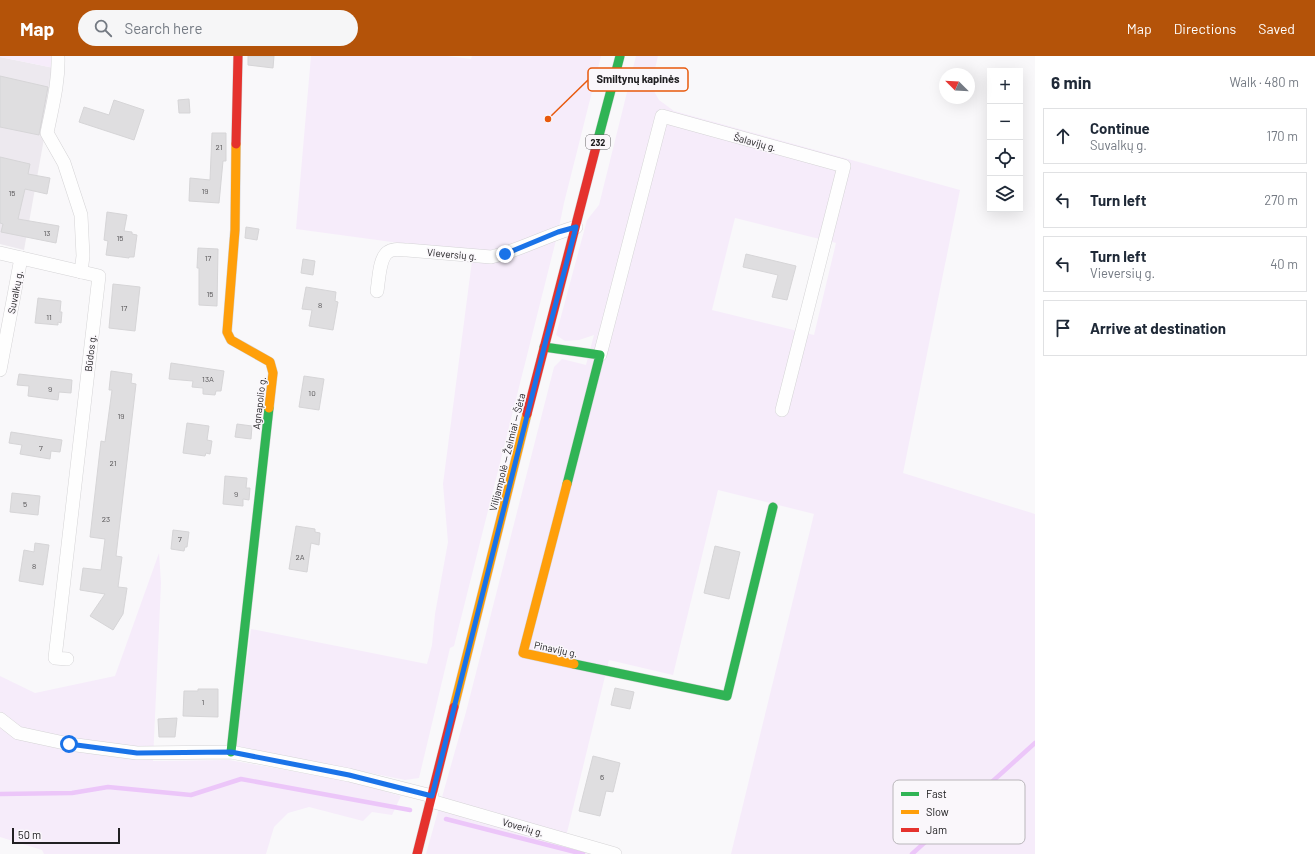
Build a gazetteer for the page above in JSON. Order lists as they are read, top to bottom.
{
  "streets": {
    "street": [
      "232",
      "Šalavijų g.",
      "Vieversių g.",
      "Suvalkų g.",
      "Būdos g.",
      "Agnapolio g.",
      "Vilijampolė — Žeimiai — Šėta",
      "Pinavijų g.",
      "Voverių g."
    ]
  },
  "crossings": [
    ["Šalavijų g.", "Pinavijų g."],
    ["Vieversių g.", "Vilijampolė — Žeimiai — Šėta"],
    ["Vilijampolė — Žeimiai — Šėta", "Voverių g."]
  ],
  "places": ["Smiltynų kapinės"],
  "house_numbers": [
    "21",
    "19",
    "15",
    "13",
    "15",
    "17",
    "15",
    "8",
    "17",
    "11",
    "13A",
    "9",
    "10",
    "19",
    "7",
    "21",
    "9",
    "5",
    "23",
    "7",
    "2A",
    "8",
    "1",
    "6"
  ],
  "legend": ["Fast", "Slow", "Jam"],
  "scale_bar": "50 m",
  "north": "top left",
  "page": {
    "header": "Map",
    "search": "Search here",
    "nav": ["Map", "Directions", "Saved"],
    "heading": ["6 min", "Walk · 480 m"],
    "map_buttons": ["+", "−"],
    "list": [
      ["Continue", "Suvalkų g.", "170 m"],
      ["Turn left", "270 m"],
      ["Turn left", "Vieversių g.", "40 m"],
      "Arrive at destination"
    ],
    "scale": "50 m"
  }
}
